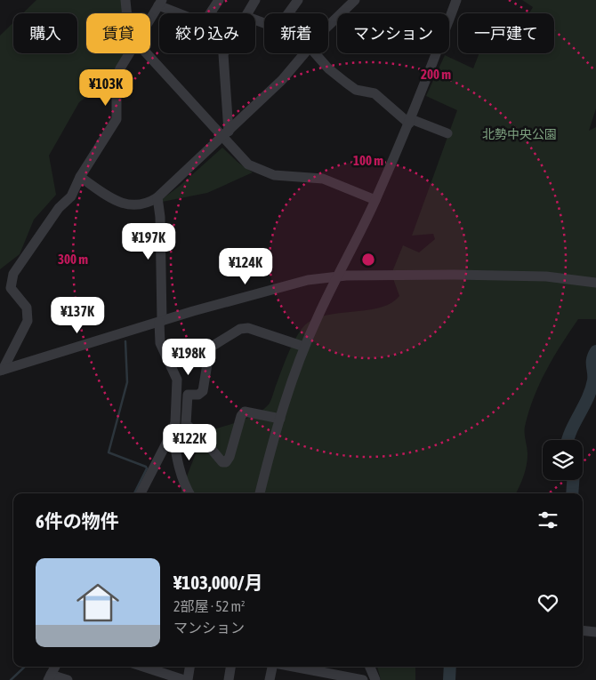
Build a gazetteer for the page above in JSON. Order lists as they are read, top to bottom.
{
  "parks": ["北勢中央公園"],
  "page": {
    "chip": [
      "購入",
      "賃貸",
      "絞り込み",
      "新着",
      "マンション",
      "一戸建て"
    ],
    "price": [
      "¥103K",
      "¥197K",
      "¥124K",
      "¥137K",
      "¥198K",
      "¥122K"
    ],
    "heading": "6件の物件",
    "list": [
      {
        "name": "¥103,000/月",
        "note": "2部屋 · 52 m² · マンション"
      }
    ]
  },
  "rings": ["200 m", "100 m", "300 m"]
}
